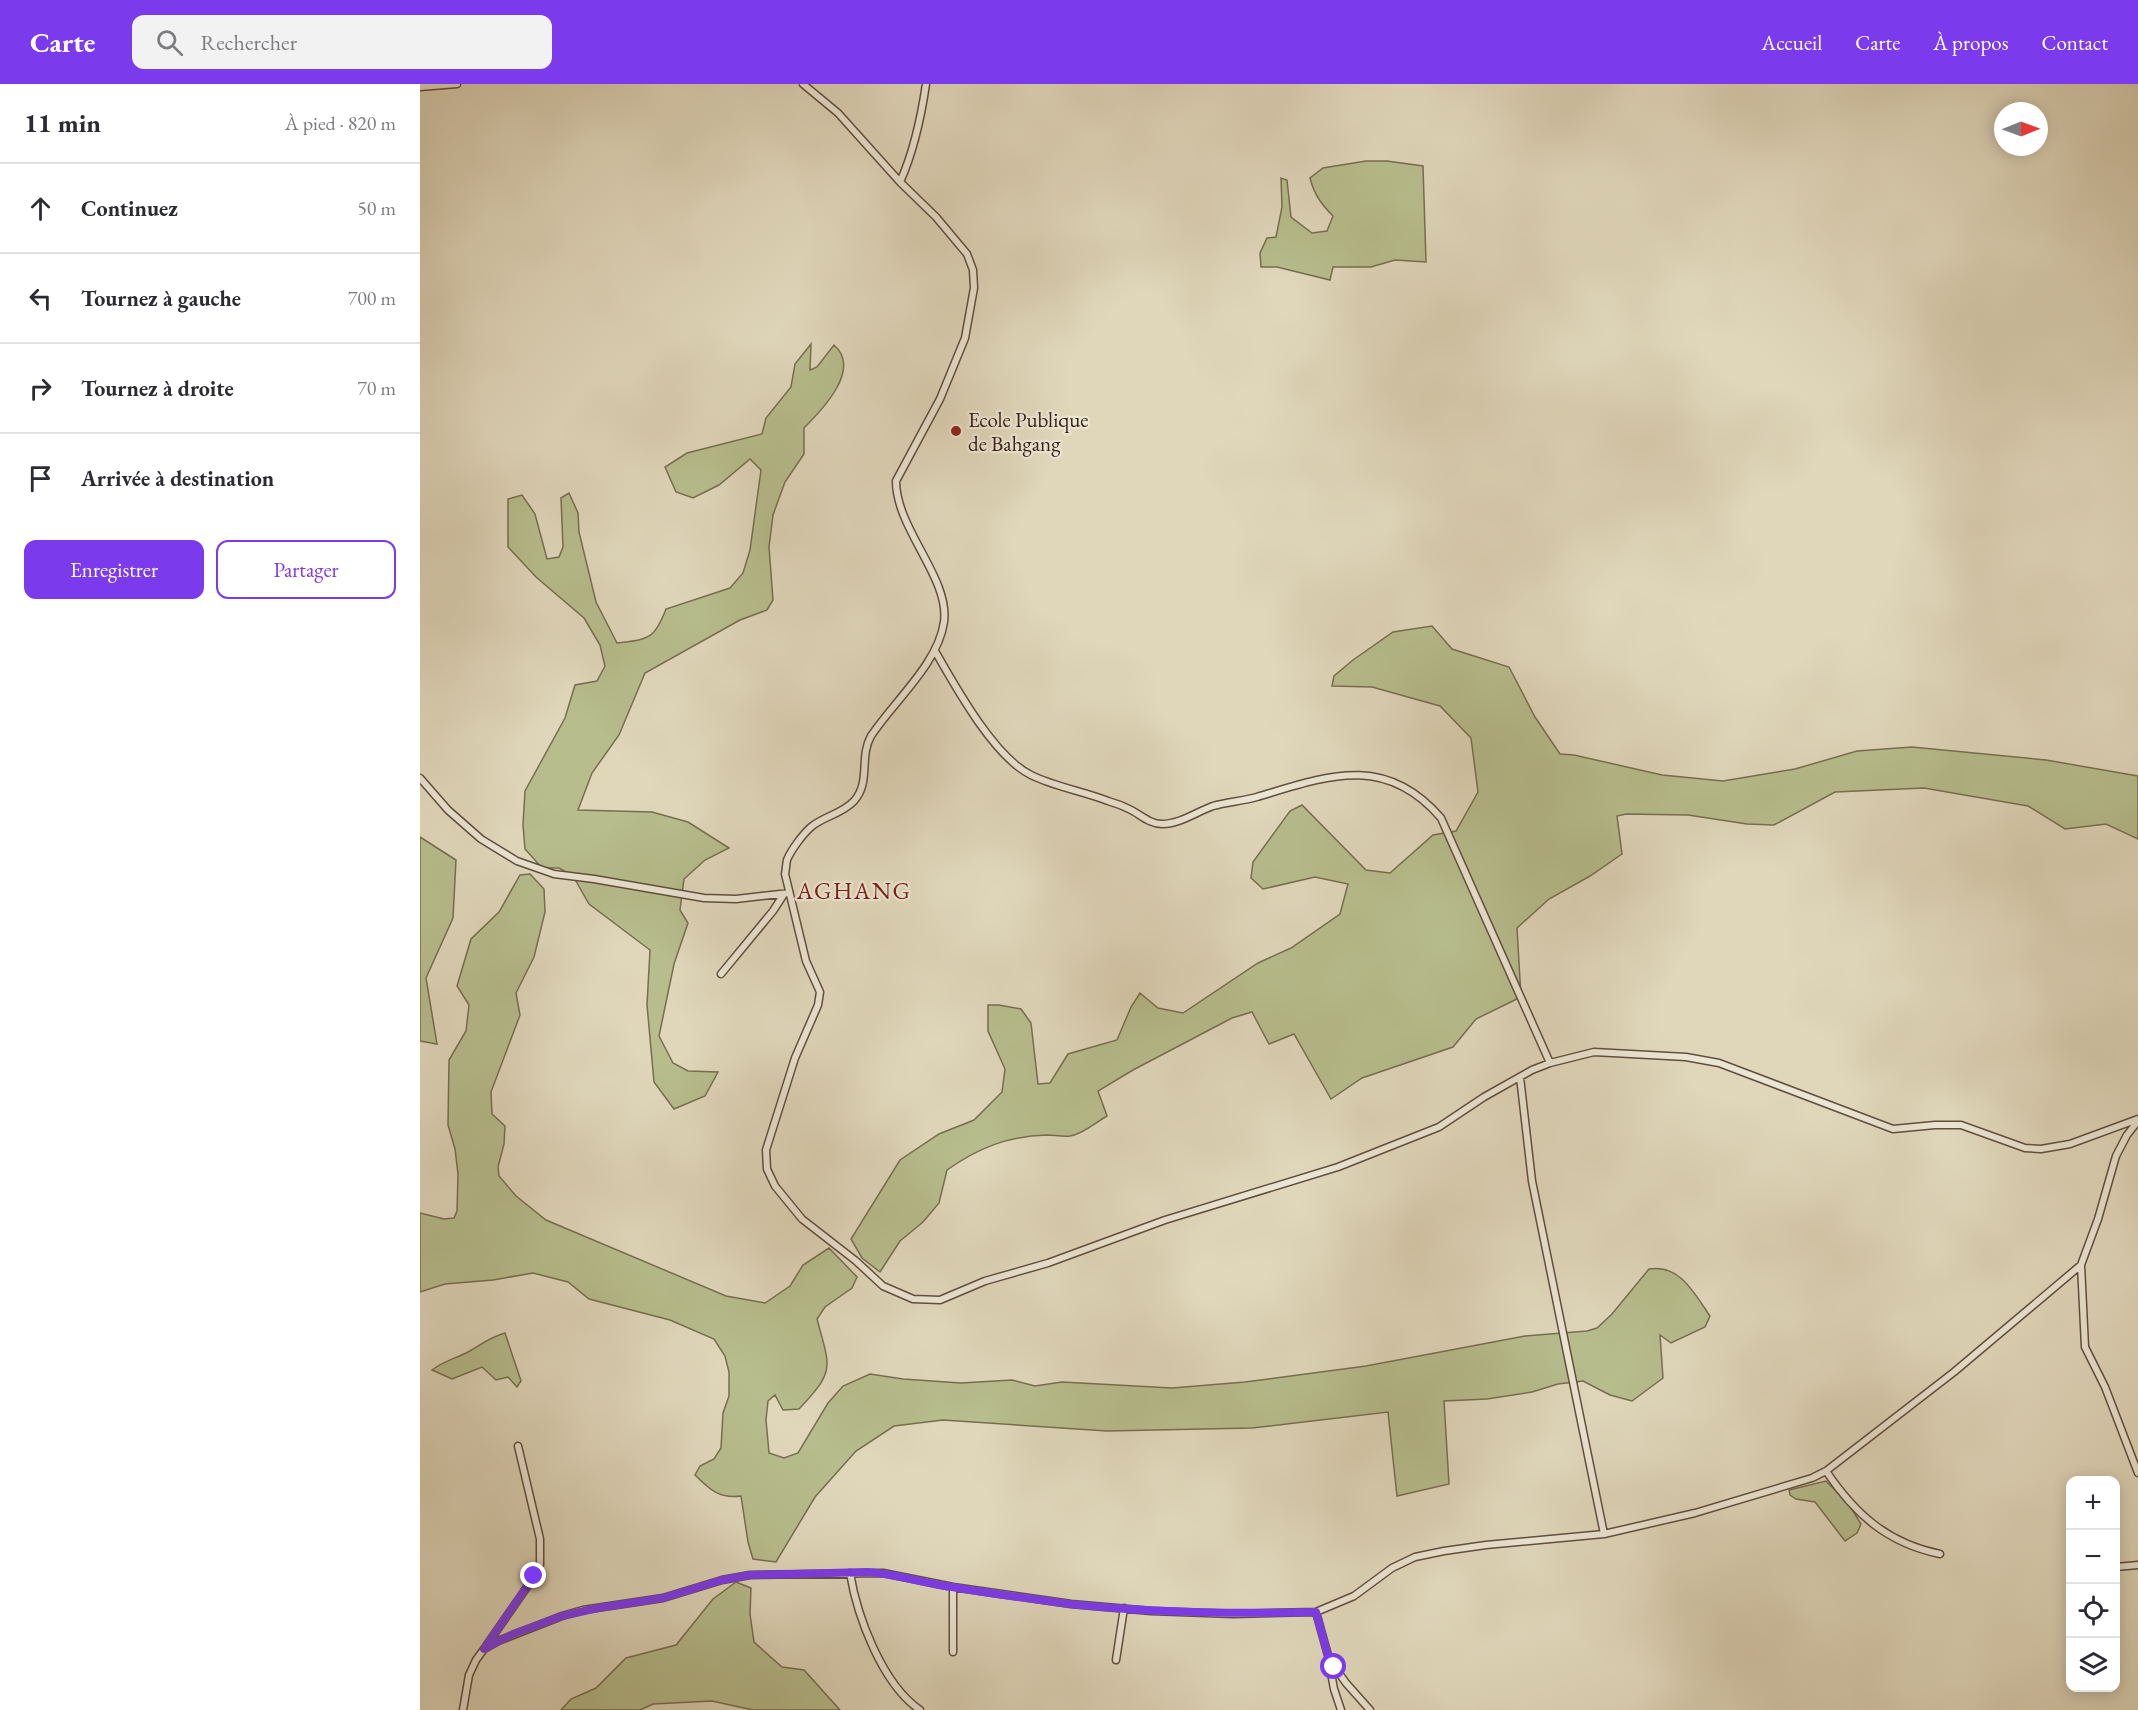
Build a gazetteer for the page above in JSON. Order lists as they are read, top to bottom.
{
  "districts": ["AGHANG"],
  "places": ["Ecole Publique de Bahgang"],
  "north": "right",
  "page": {
    "header": "Carte",
    "search": "Rechercher",
    "nav": [
      "Accueil",
      "Carte",
      "À propos",
      "Contact"
    ],
    "heading": ["11 min", "À pied · 820 m"],
    "list": [
      ["Continuez", "50 m"],
      ["Tournez à gauche", "700 m"],
      ["Tournez à droite", "70 m"],
      "Arrivée à destination"
    ],
    "buttons": ["Enregistrer", "Partager"],
    "map_buttons": ["+", "−"]
  }
}
